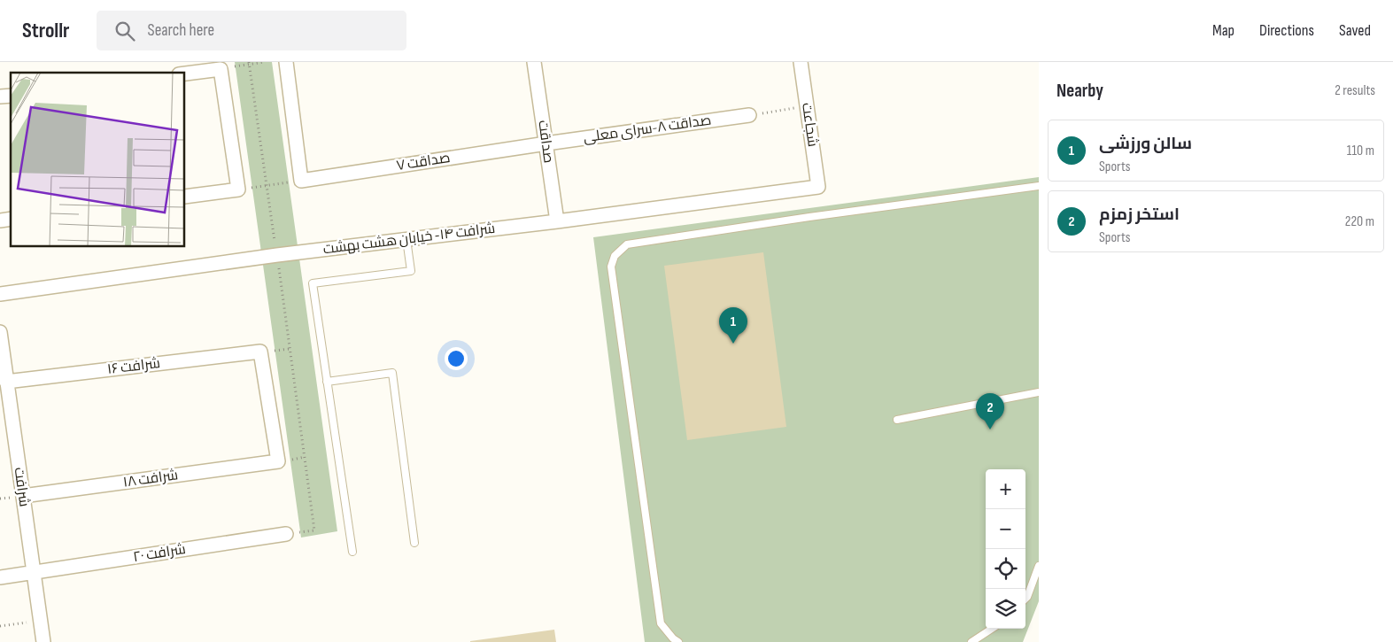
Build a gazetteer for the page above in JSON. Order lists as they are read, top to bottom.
{
  "streets": {
    "street": [
      "شجاعت",
      "صداقت ۸-سرای معلی",
      "صداقت",
      "صداقت ۷",
      "شرافت ۱۴- خیابان هشت بهشت",
      "شرافت ۱۶",
      "شرافت ۱۸",
      "شرافت",
      "شرافت ۲۰"
    ]
  },
  "crossings": [
    ["شجاعت", "شرافت ۱۴- خیابان هشت بهشت"],
    ["صداقت ۸-سرای معلی", "صداقت"],
    ["صداقت ۸-سرای معلی", "صداقت ۷"],
    ["صداقت", "صداقت ۷"],
    ["صداقت", "شرافت ۱۴- خیابان هشت بهشت"],
    ["شرافت ۱۶", "شرافت ۱۸"],
    ["شرافت ۱۶", "شرافت"],
    ["شرافت ۱۸", "شرافت"],
    ["شرافت", "شرافت ۲۰"]
  ],
  "page": {
    "header": "Strollr",
    "search": "Search here",
    "nav": ["Map", "Directions", "Saved"],
    "heading": ["Nearby", "2 results"],
    "list": [
      {
        "mark": "1",
        "name": "سالن ورزشی",
        "note": "Sports",
        "value": "110 m"
      },
      {
        "mark": "2",
        "name": "استخر زمزم",
        "note": "Sports",
        "value": "220 m"
      }
    ],
    "pins": ["1", "2"],
    "map_buttons": ["+", "−"]
  }
}
